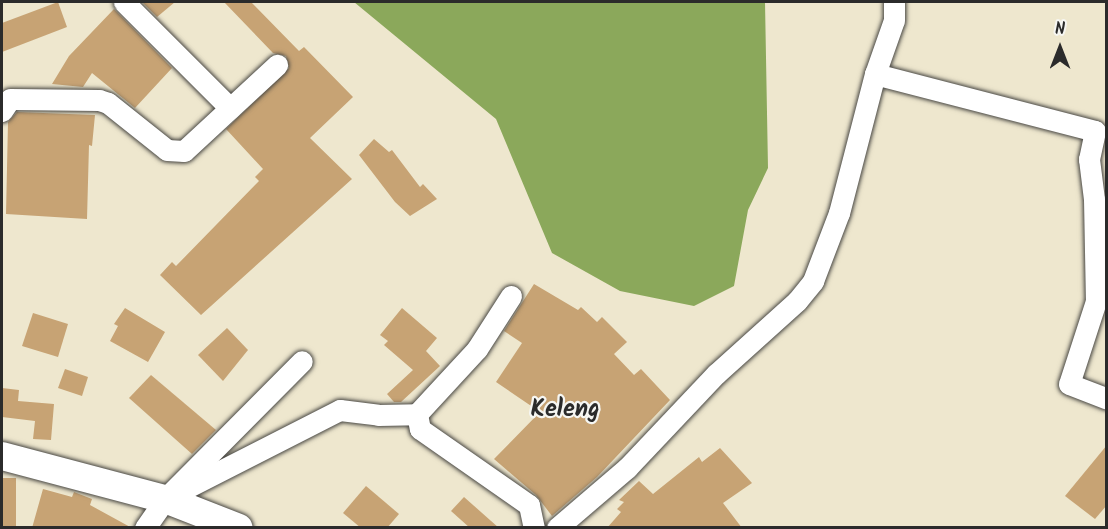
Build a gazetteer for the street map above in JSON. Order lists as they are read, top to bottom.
{
  "districts": ["Keleng"],
  "north": "top"
}
